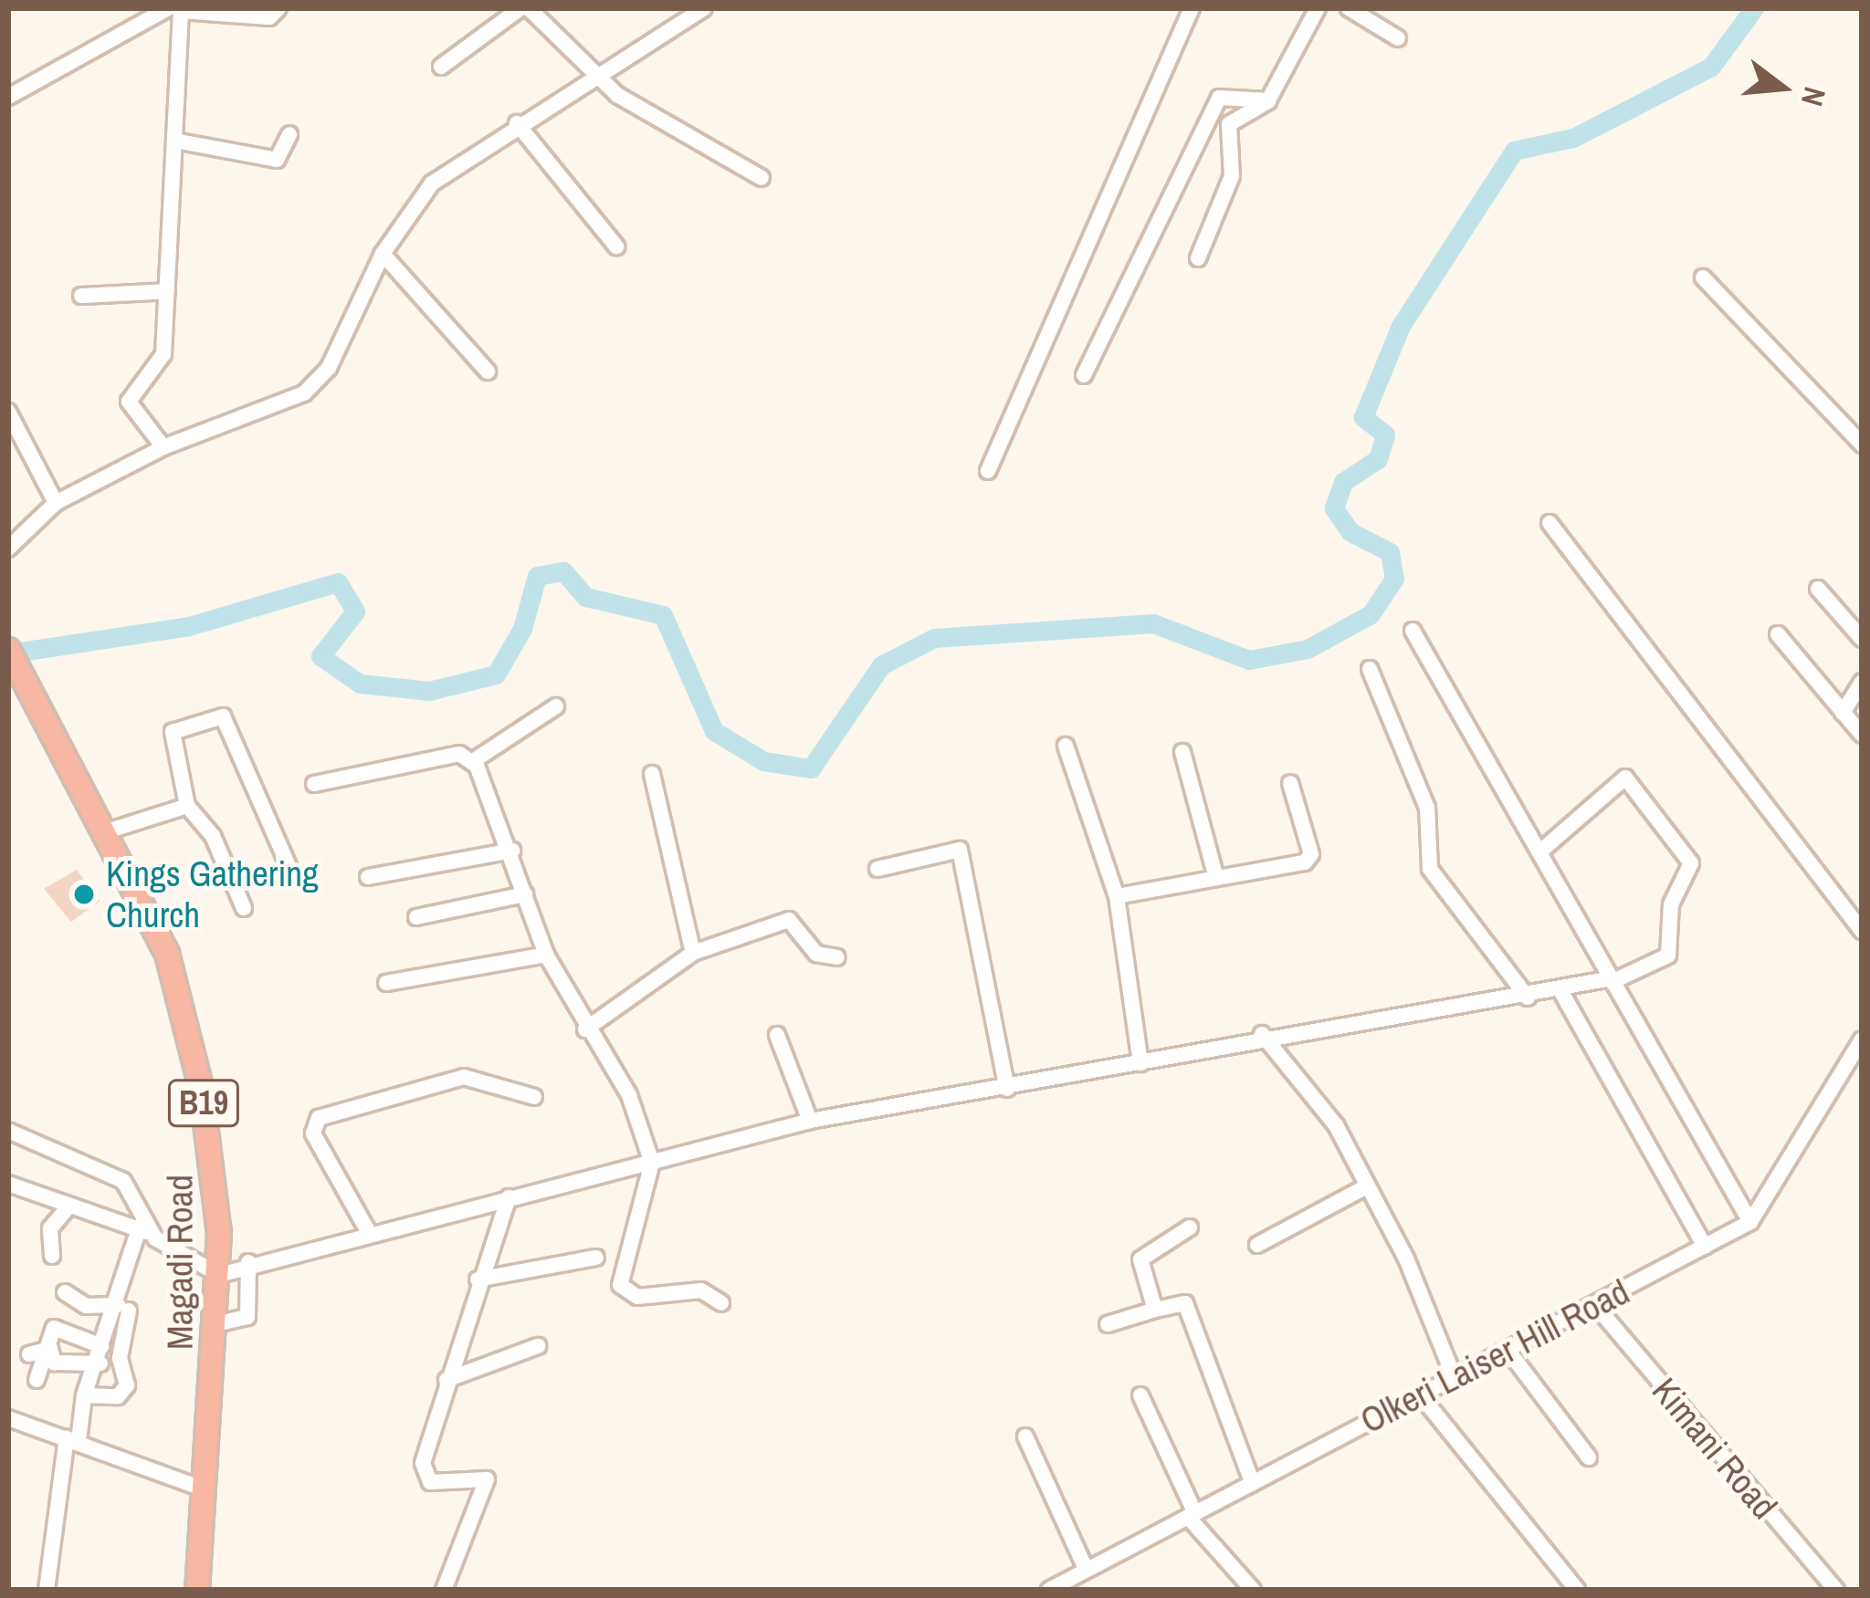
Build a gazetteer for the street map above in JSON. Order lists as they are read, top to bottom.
{
  "streets": {
    "highway": ["B19", "Magadi Road"],
    "street": ["Olkeri Laiser Hill Road", "Kimani Road"]
  },
  "crossings": [
    ["Olkeri Laiser Hill Road", "Kimani Road"]
  ],
  "places": ["Kings Gathering Church"],
  "north": "right"
}
